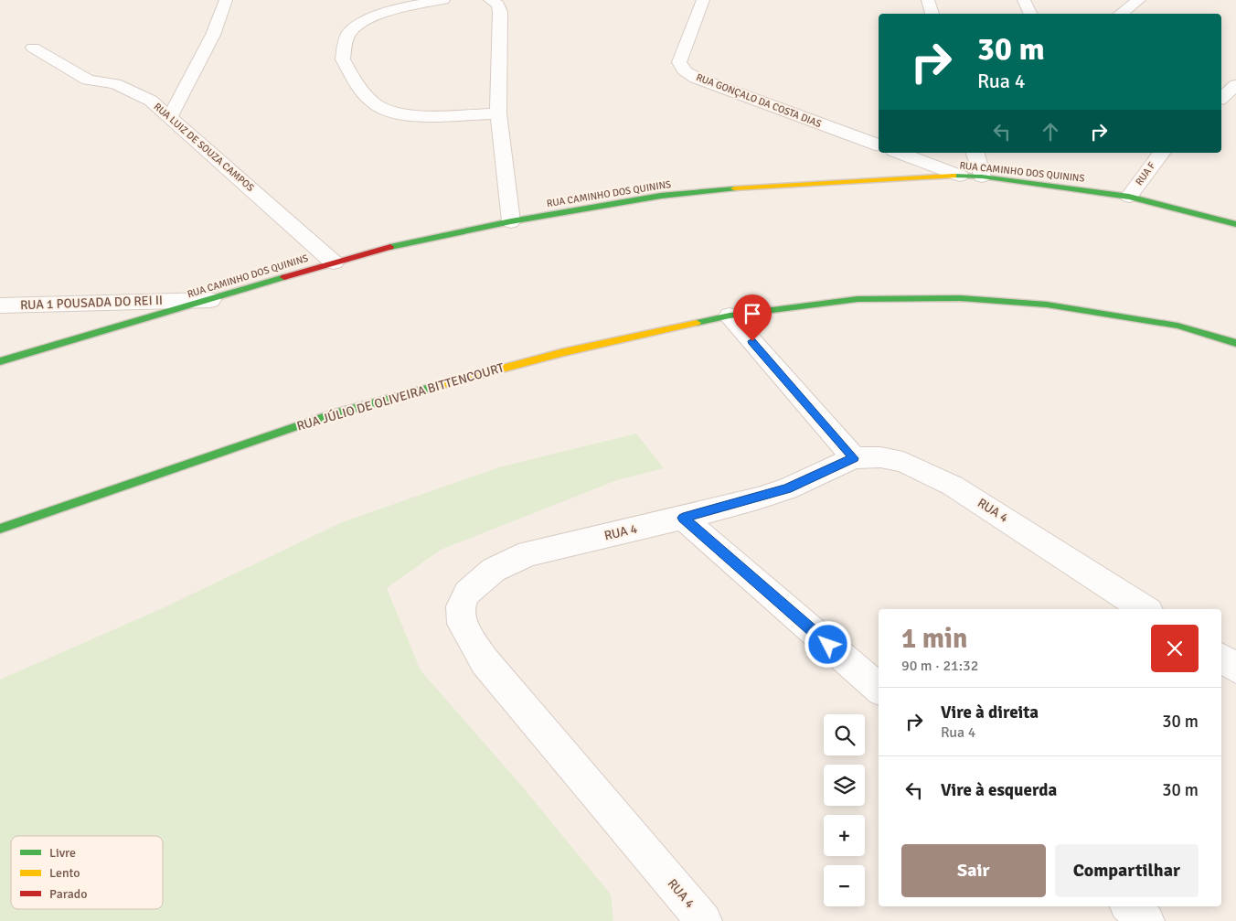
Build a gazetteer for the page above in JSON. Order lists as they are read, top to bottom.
{
  "streets": {
    "street": [
      "RUA GONÇALO DA COSTA DIAS",
      "RUA LUIZ DE SOUZA CAMPOS",
      "RUA CAMINHO DOS QUININS",
      "RUA F",
      "RUA 1 POUSADA DO REI II",
      "RUA JÚLIO DE OLIVEIRA BITTENCOURT",
      "RUA 4"
    ]
  },
  "crossings": [
    ["RUA LUIZ DE SOUZA CAMPOS", "RUA CAMINHO DOS QUININS"],
    ["RUA CAMINHO DOS QUININS", "RUA F"],
    ["RUA CAMINHO DOS QUININS", "RUA 1 POUSADA DO REI II"]
  ],
  "legend": ["Livre", "Lento", "Parado"],
  "page": {
    "turn": ["30 m", "Rua 4"],
    "heading": ["1 min", "90 m · 21:32"],
    "list": [
      {
        "name": "Vire à direita",
        "note": "Rua 4",
        "value": "30 m"
      },
      {
        "name": "Vire à esquerda",
        "value": "30 m"
      }
    ],
    "map_buttons": ["+", "−"],
    "buttons": ["Sair", "Compartilhar"]
  }
}
